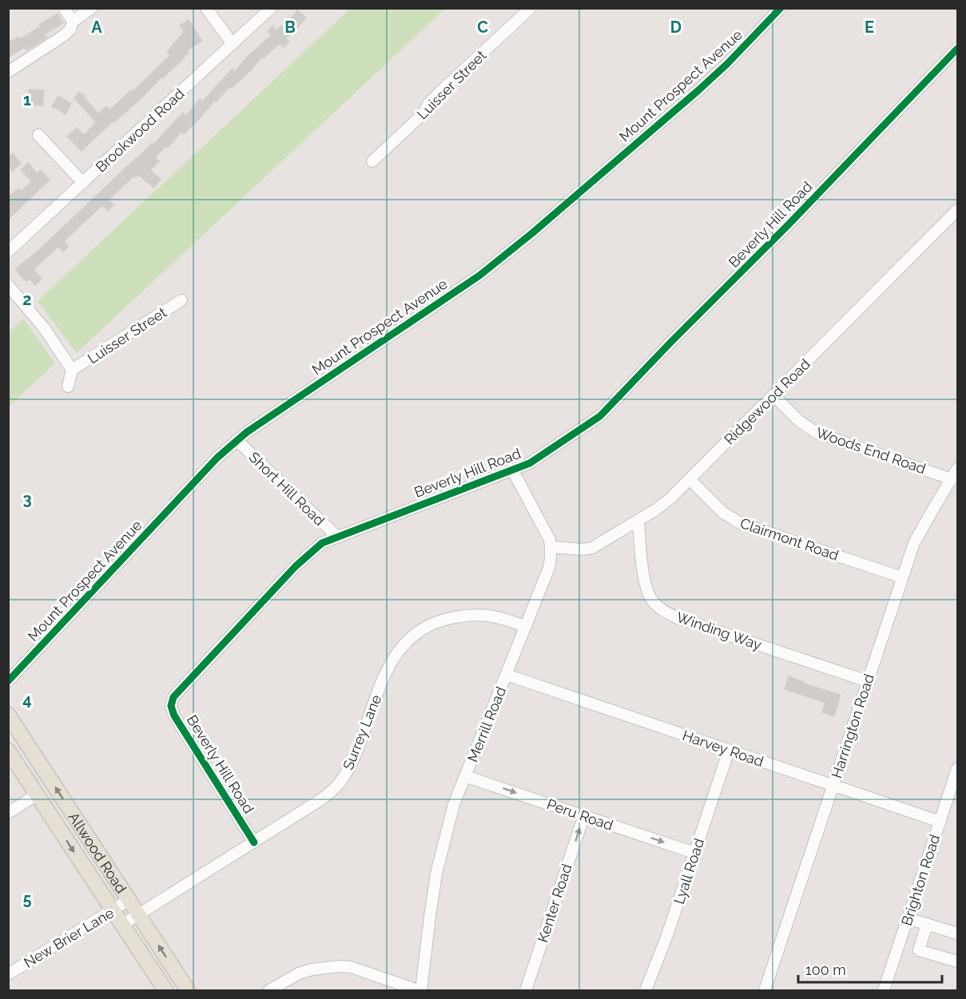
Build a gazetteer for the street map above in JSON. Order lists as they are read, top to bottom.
{
  "streets": {
    "main road": ["Allwood Road"],
    "street": [
      "Luisser Street",
      "Mount Prospect Avenue",
      "Brookwood Road",
      "Beverly Hill Road",
      "Ridgewood Road",
      "Woods End Road",
      "Short Hill Road",
      "Clairmont Road",
      "Winding Way",
      "Merrill Road",
      "Harrington Road",
      "Surrey Lane",
      "Harvey Road",
      "Peru Road",
      "Lyall Road",
      "Brighton Road",
      "Kenter Road",
      "New Brier Lane"
    ]
  },
  "crossings": [
    ["Mount Prospect Avenue", "Short Hill Road"],
    ["Beverly Hill Road", "Short Hill Road"],
    ["Beverly Hill Road", "Surrey Lane"],
    ["Ridgewood Road", "Woods End Road"],
    ["Ridgewood Road", "Clairmont Road"],
    ["Ridgewood Road", "Winding Way"],
    ["Ridgewood Road", "Merrill Road"],
    ["Woods End Road", "Harrington Road"],
    ["Clairmont Road", "Harrington Road"],
    ["Winding Way", "Harrington Road"],
    ["Merrill Road", "Surrey Lane"],
    ["Merrill Road", "Harvey Road"],
    ["Merrill Road", "Peru Road"],
    ["Harrington Road", "Harvey Road"],
    ["Surrey Lane", "Allwood Road"],
    ["Harvey Road", "Lyall Road"],
    ["Harvey Road", "Brighton Road"],
    ["Peru Road", "Lyall Road"],
    ["Peru Road", "Kenter Road"],
    ["Allwood Road", "New Brier Lane"]
  ],
  "one_way": ["Peru Road", "Kenter Road"],
  "scale_bar": "100 m",
  "grid": {
    "columns": [
      "A",
      "B",
      "C",
      "D",
      "E"
    ],
    "rows": [
      "1",
      "2",
      "3",
      "4",
      "5"
    ]
  }
}
